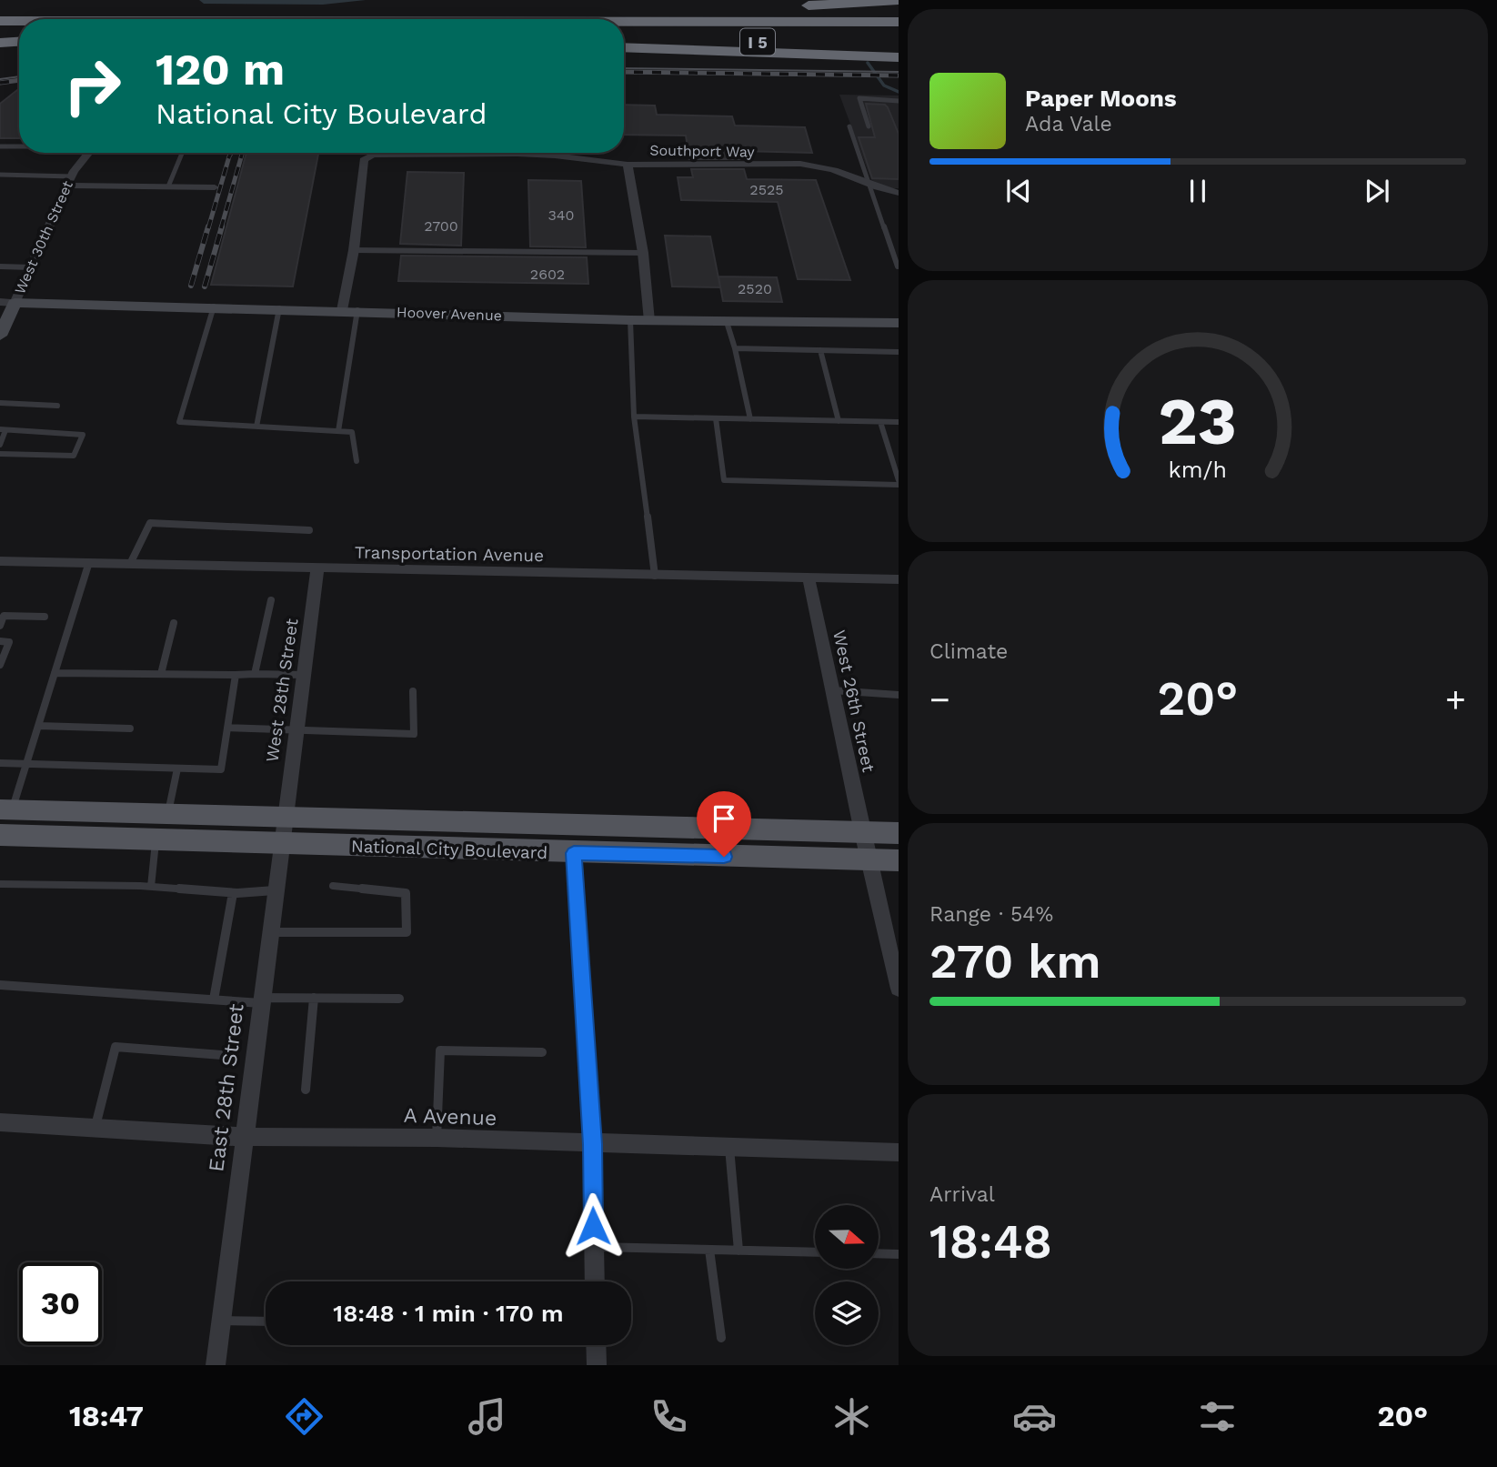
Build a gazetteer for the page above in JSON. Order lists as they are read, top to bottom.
{
  "streets": {
    "highway": ["I 5"],
    "main road": ["National City Boulevard"],
    "street": [
      "Southport Way",
      "West 30th Street",
      "Hoover Avenue",
      "Transportation Avenue",
      "West 28th Street",
      "West 26th Street",
      "East 28th Street",
      "A Avenue"
    ]
  },
  "crossings": [
    ["West 30th Street", "Hoover Avenue"],
    ["Transportation Avenue", "West 28th Street"],
    ["Transportation Avenue", "West 26th Street"],
    ["West 28th Street", "National City Boulevard"],
    ["West 28th Street", "East 28th Street"],
    ["West 26th Street", "National City Boulevard"],
    ["National City Boulevard", "East 28th Street"],
    ["East 28th Street", "A Avenue"]
  ],
  "house_numbers": [
    "2525",
    "340",
    "2700",
    "2602",
    "2520"
  ],
  "north": "right",
  "page": {
    "turn": ["120 m", "National City Boulevard"],
    "song": ["Paper Moons", "Ada Vale"],
    "tile": [
      "Climate",
      ["Range · 54%", "270 km"],
      ["Arrival", "18:48"]
    ],
    "heat": ["−", "20°", "+"],
    "limit": "30",
    "trip": "18:48 · 1 min · 170 m",
    "tabs": ["18:47", "20°"],
    "gauge": ["23", "km/h"]
  }
}
